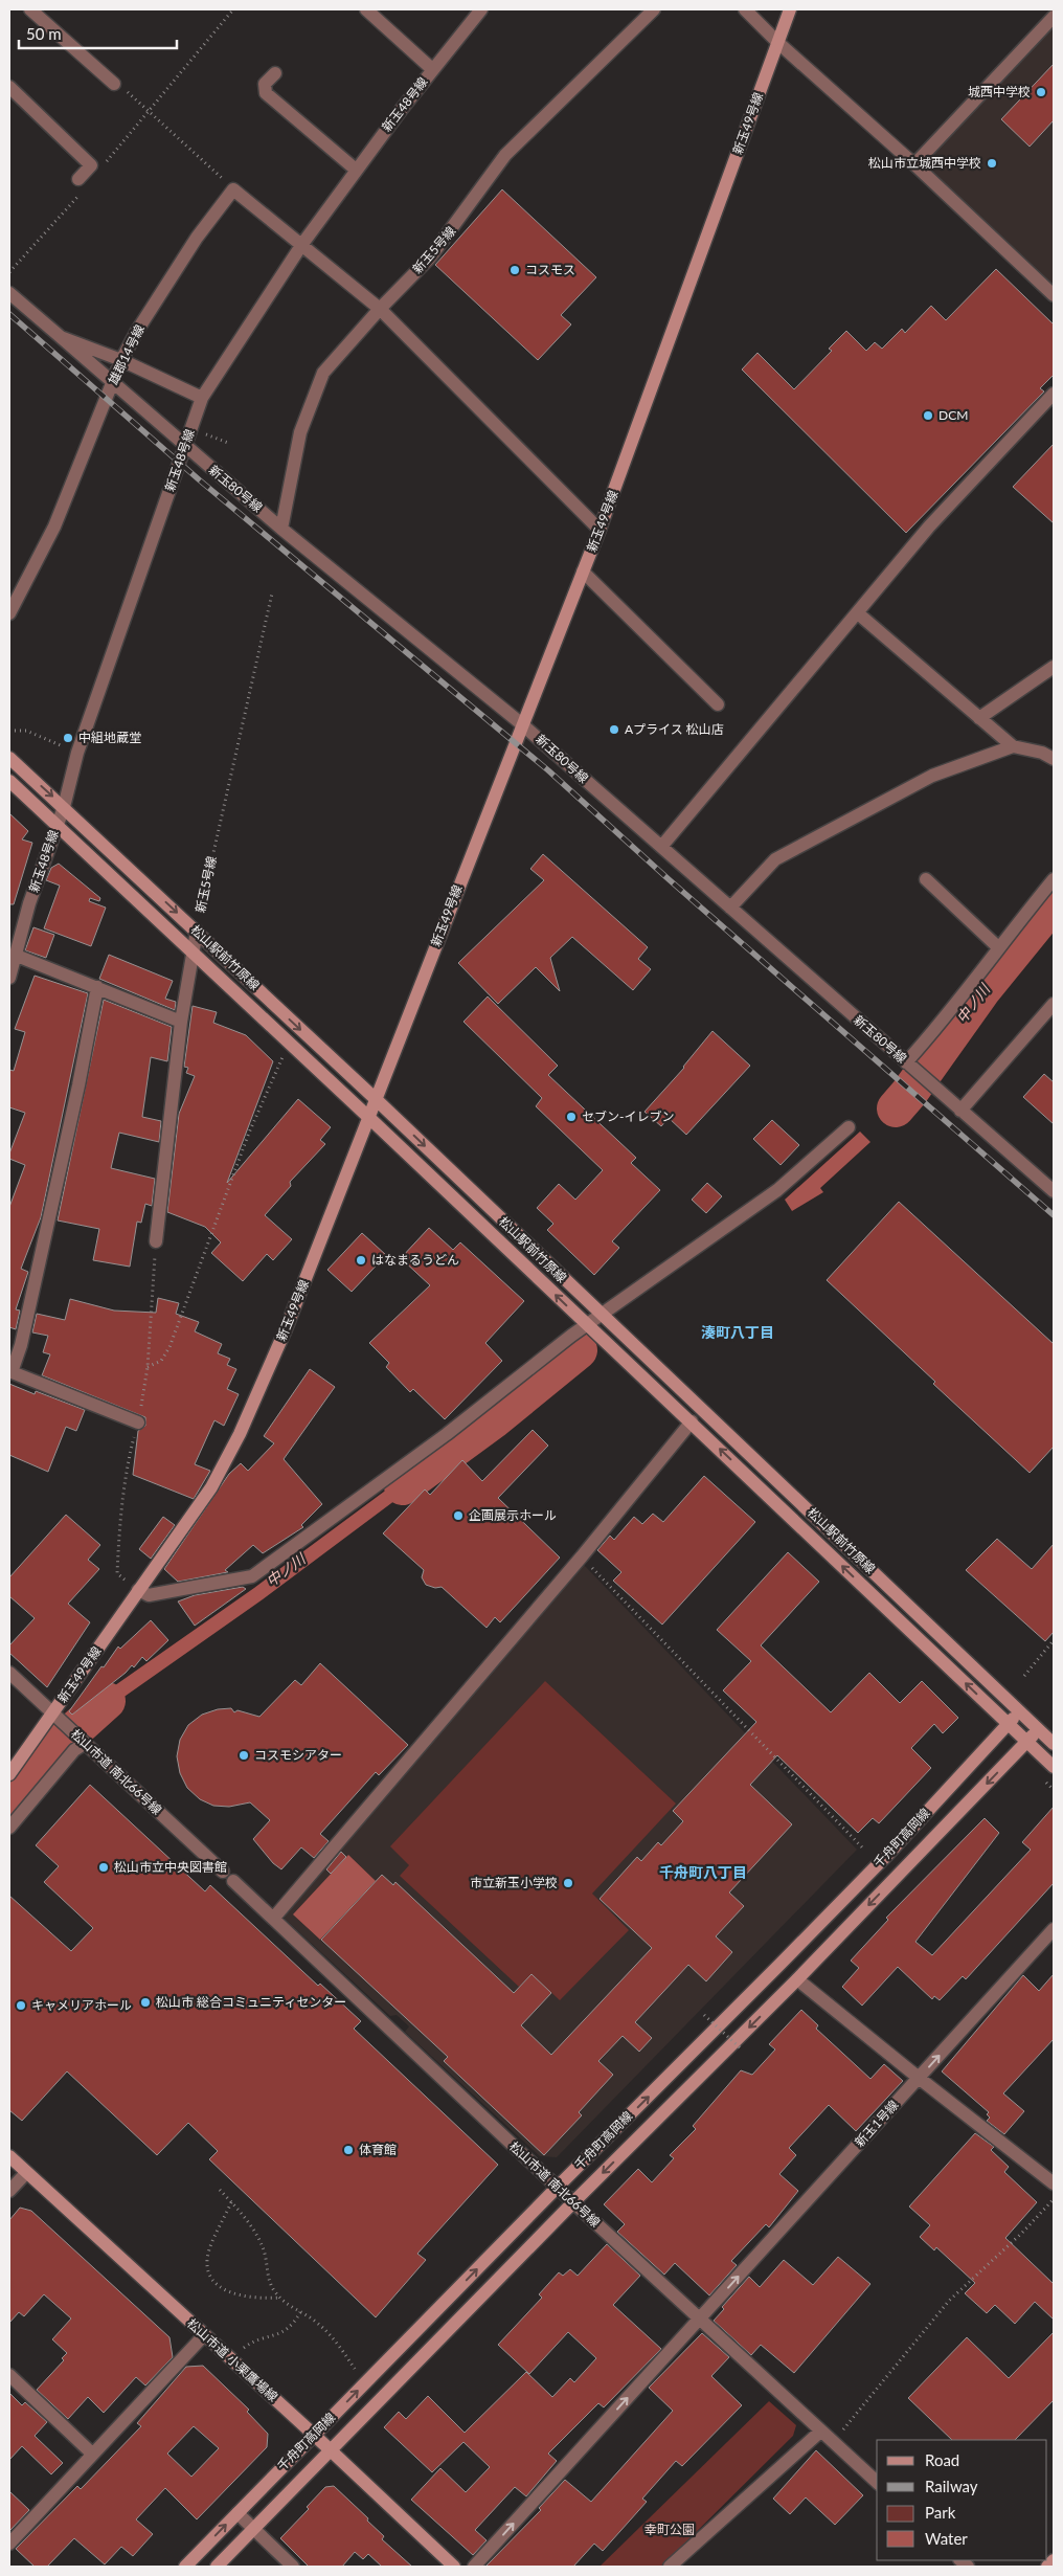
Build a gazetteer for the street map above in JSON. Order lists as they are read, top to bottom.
{
  "streets": {
    "street": [
      "新玉48号線",
      "新玉49号線",
      "新玉5号線",
      "雄郡14号線",
      "新玉80号線",
      "松山駅前竹原線",
      "松山市道 南北66号線",
      "千舟町高岡線",
      "新玉1号線",
      "松山市道 小栗鷹場線"
    ]
  },
  "crossings": [
    ["新玉48号線", "新玉80号線"],
    ["新玉48号線", "松山駅前竹原線"],
    ["新玉49号線", "新玉80号線"],
    ["新玉49号線", "松山駅前竹原線"],
    ["新玉49号線", "松山市道 南北66号線"],
    ["新玉5号線", "新玉80号線"],
    ["新玉5号線", "松山駅前竹原線"],
    ["雄郡14号線", "新玉80号線"],
    ["松山駅前竹原線", "千舟町高岡線"],
    ["松山市道 南北66号線", "千舟町高岡線"],
    ["松山市道 南北66号線", "新玉1号線"],
    ["千舟町高岡線", "松山市道 小栗鷹場線"]
  ],
  "one_way": ["新玉1号線"],
  "districts": ["湊町八丁目", "千舟町八丁目"],
  "water": ["中ノ川"],
  "parks": ["幸町公園"],
  "places": [
    "城西中学校",
    "松山市立城西中学校",
    "コスモス",
    "DCM",
    "Aプライス 松山店",
    "中組地蔵堂",
    "セブン-イレブン",
    "はなまるうどん",
    "企画展示ホール",
    "コスモシアター",
    "松山市立中央図書館",
    "市立新玉小学校",
    "松山市 総合コミュニティセンター",
    "キャメリアホール",
    "体育館"
  ],
  "legend": [
    "Road",
    "Railway",
    "Park",
    "Water"
  ],
  "scale_bar": "50 m"
}
